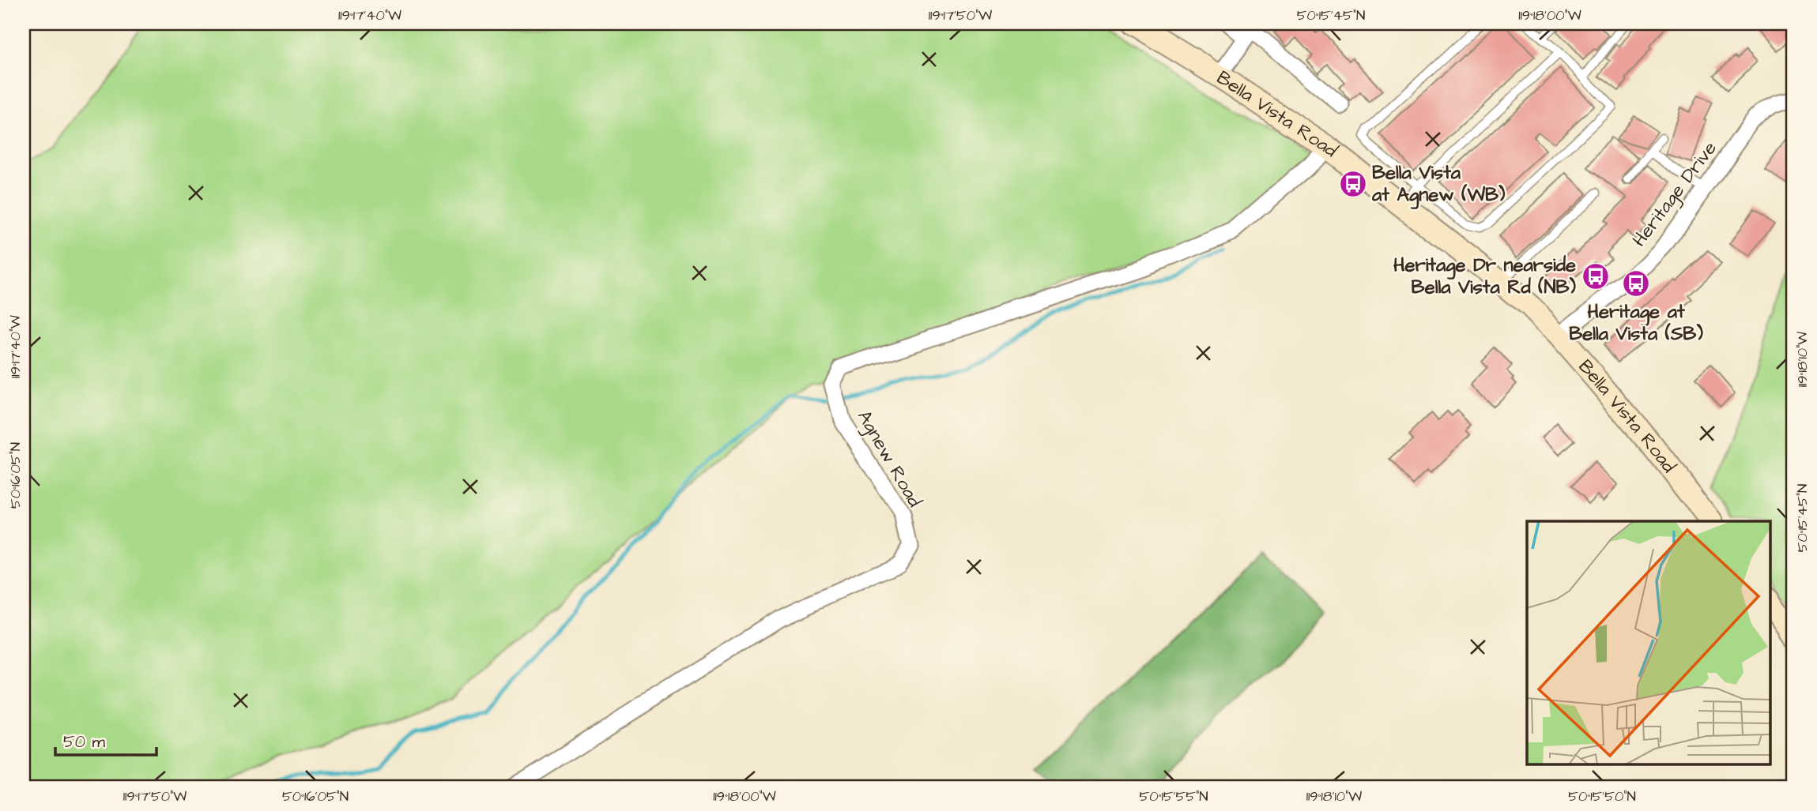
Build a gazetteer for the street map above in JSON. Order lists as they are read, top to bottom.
{
  "streets": {
    "street": ["Bella Vista Road", "Heritage Drive", "Agnew Road"]
  },
  "crossings": [
    ["Bella Vista Road", "Heritage Drive"],
    ["Bella Vista Road", "Agnew Road"]
  ],
  "places": {
    "bus stop": ["Bella Vista at Agnew (WB)", "Heritage Dr nearside Bella Vista Rd (NB)", "Heritage at Bella Vista (SB)"]
  },
  "scale_bar": "50 m",
  "coordinates": [
    "119°17'40\"W",
    "119°17'50\"W",
    "50°15'45\"N",
    "119°18'00\"W",
    "119°18'10\"W",
    "50°16'05\"N",
    "50°15'55\"N",
    "50°15'50\"N"
  ]
}
